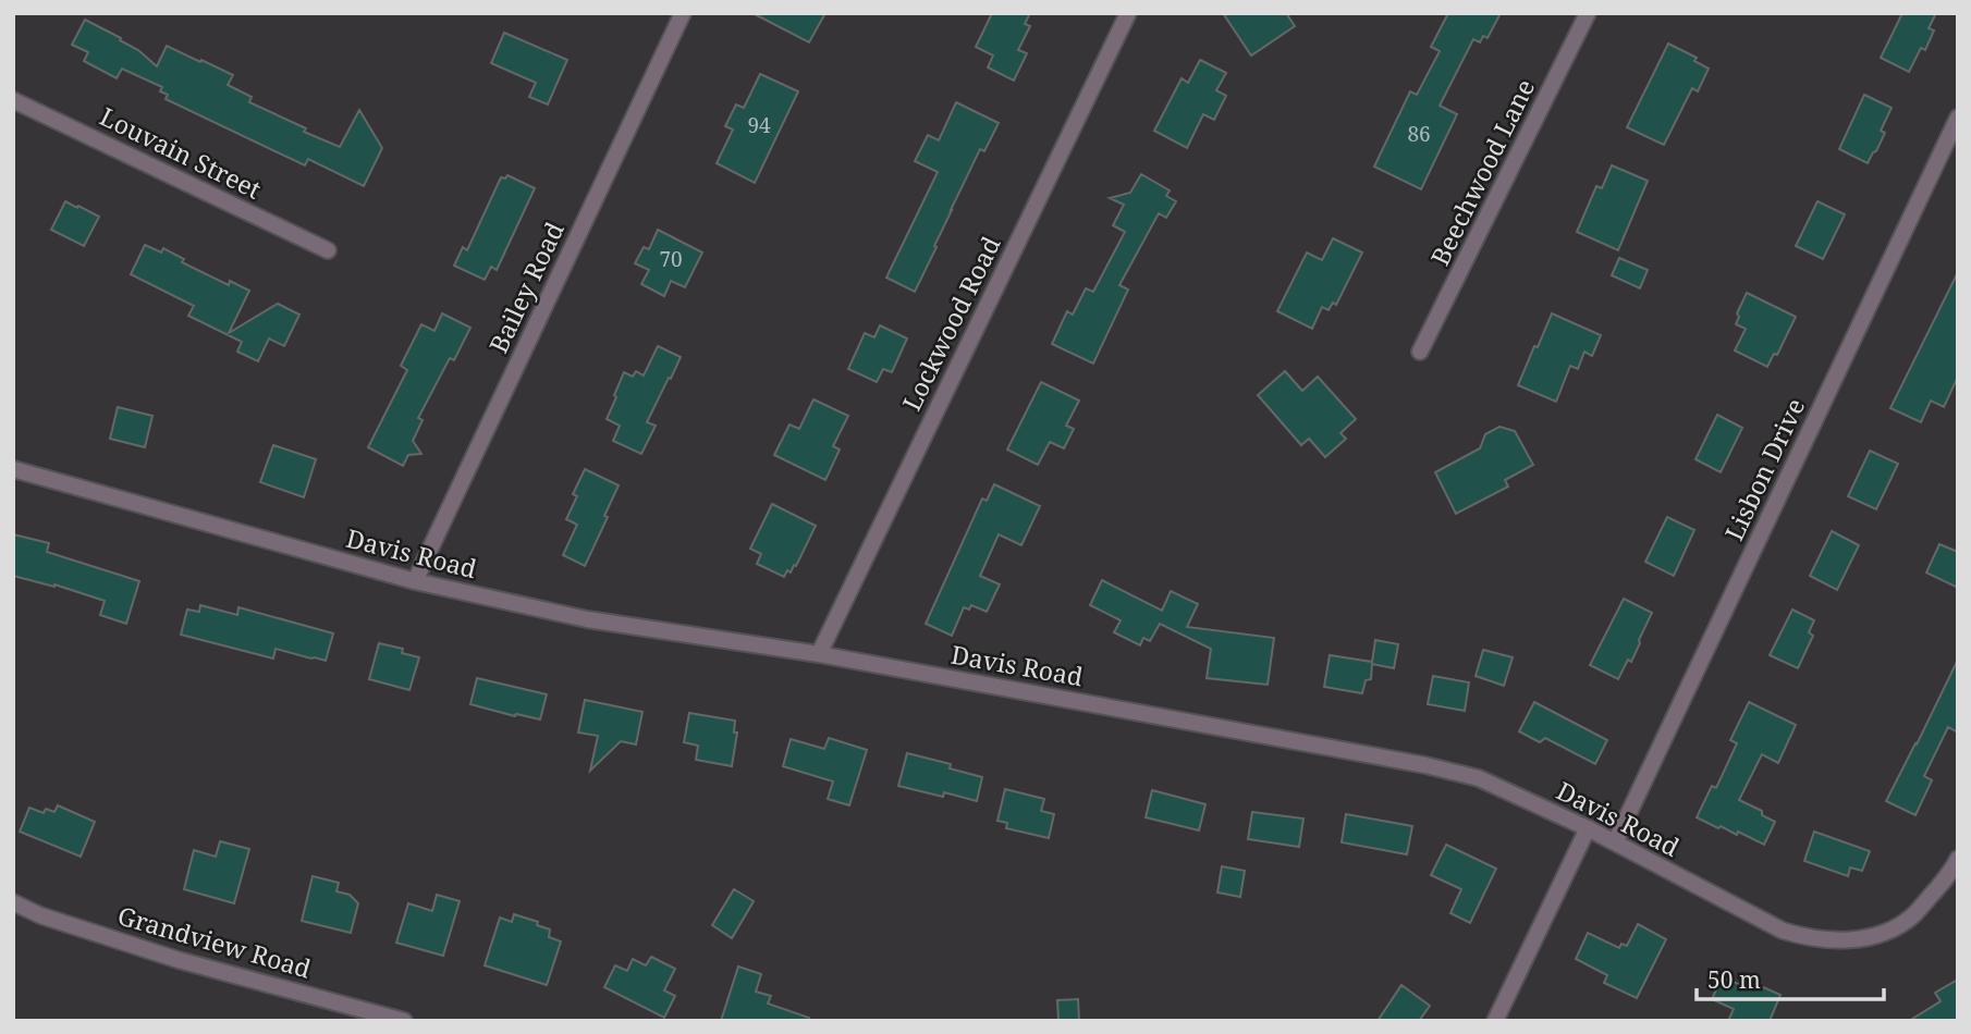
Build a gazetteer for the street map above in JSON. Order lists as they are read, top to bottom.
{
  "streets": {
    "street": [
      "Louvain Street",
      "Beechwood Lane",
      "Bailey Road",
      "Lockwood Road",
      "Lisbon Drive",
      "Davis Road",
      "Grandview Road"
    ]
  },
  "crossings": [
    ["Bailey Road", "Davis Road"],
    ["Lockwood Road", "Davis Road"],
    ["Lisbon Drive", "Davis Road"]
  ],
  "house_numbers": ["94", "86", "70"],
  "scale_bar": "50 m"
}
